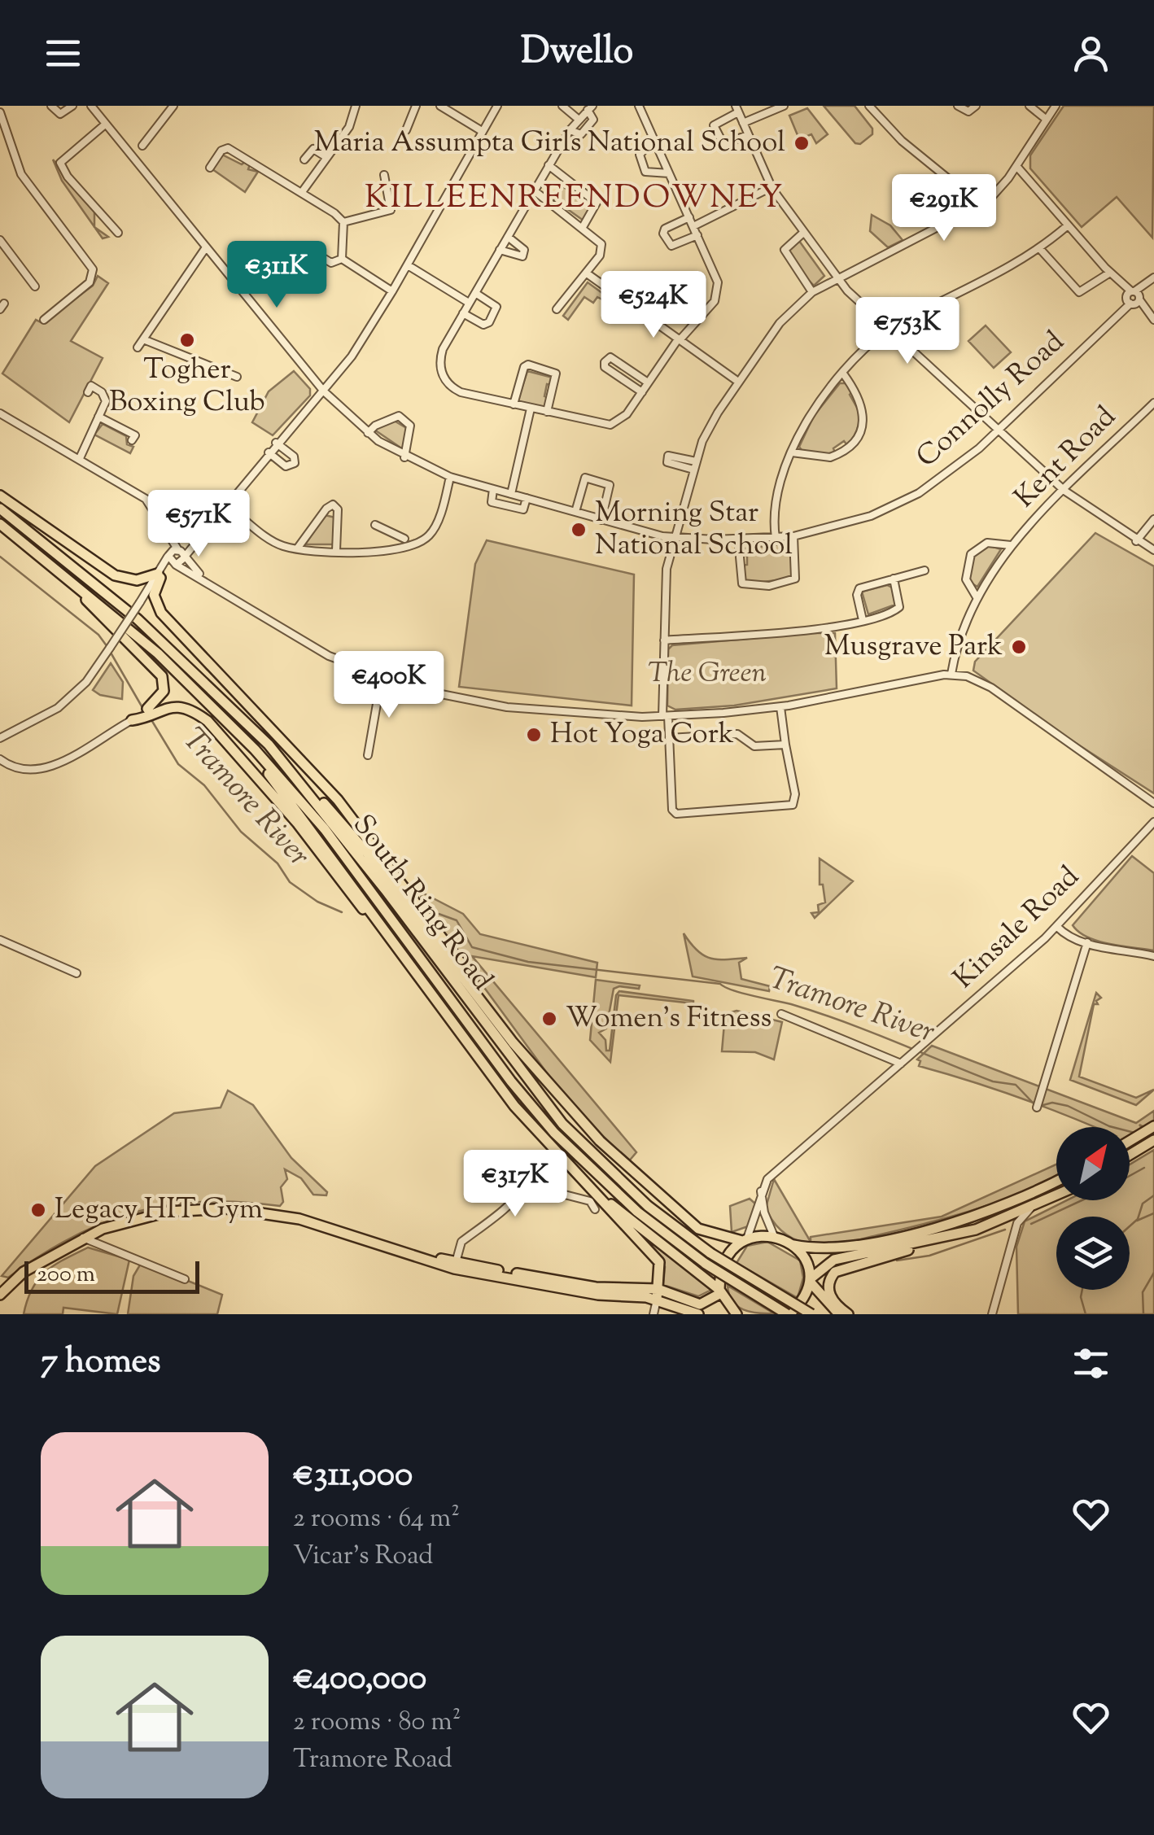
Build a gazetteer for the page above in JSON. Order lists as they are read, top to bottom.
{
  "streets": {
    "highway": ["South Ring Road"],
    "street": ["Connolly Road", "Kent Road", "Kinsale Road"]
  },
  "districts": ["KILLEENREENDOWNEY"],
  "water": ["Tramore River"],
  "parks": ["The Green"],
  "places": [
    "Maria Assumpta Girls National School",
    "Togher Boxing Club",
    "Morning Star National School",
    "Musgrave Park",
    "Hot Yoga Cork",
    "Women's Fitness",
    "Legacy HIT Gym"
  ],
  "scale_bar": "200 m",
  "north": "top right",
  "page": {
    "header": "Dwello",
    "price": [
      "€291K",
      "€311K",
      "€524K",
      "€753K",
      "€571K",
      "€400K",
      "€317K"
    ],
    "scale": "200 m",
    "heading": "7 homes",
    "list": [
      {
        "name": "€311,000",
        "note": "2 rooms · 64 m² · Vicar's Road"
      },
      {
        "name": "€400,000",
        "note": "2 rooms · 80 m² · Tramore Road"
      }
    ]
  }
}
